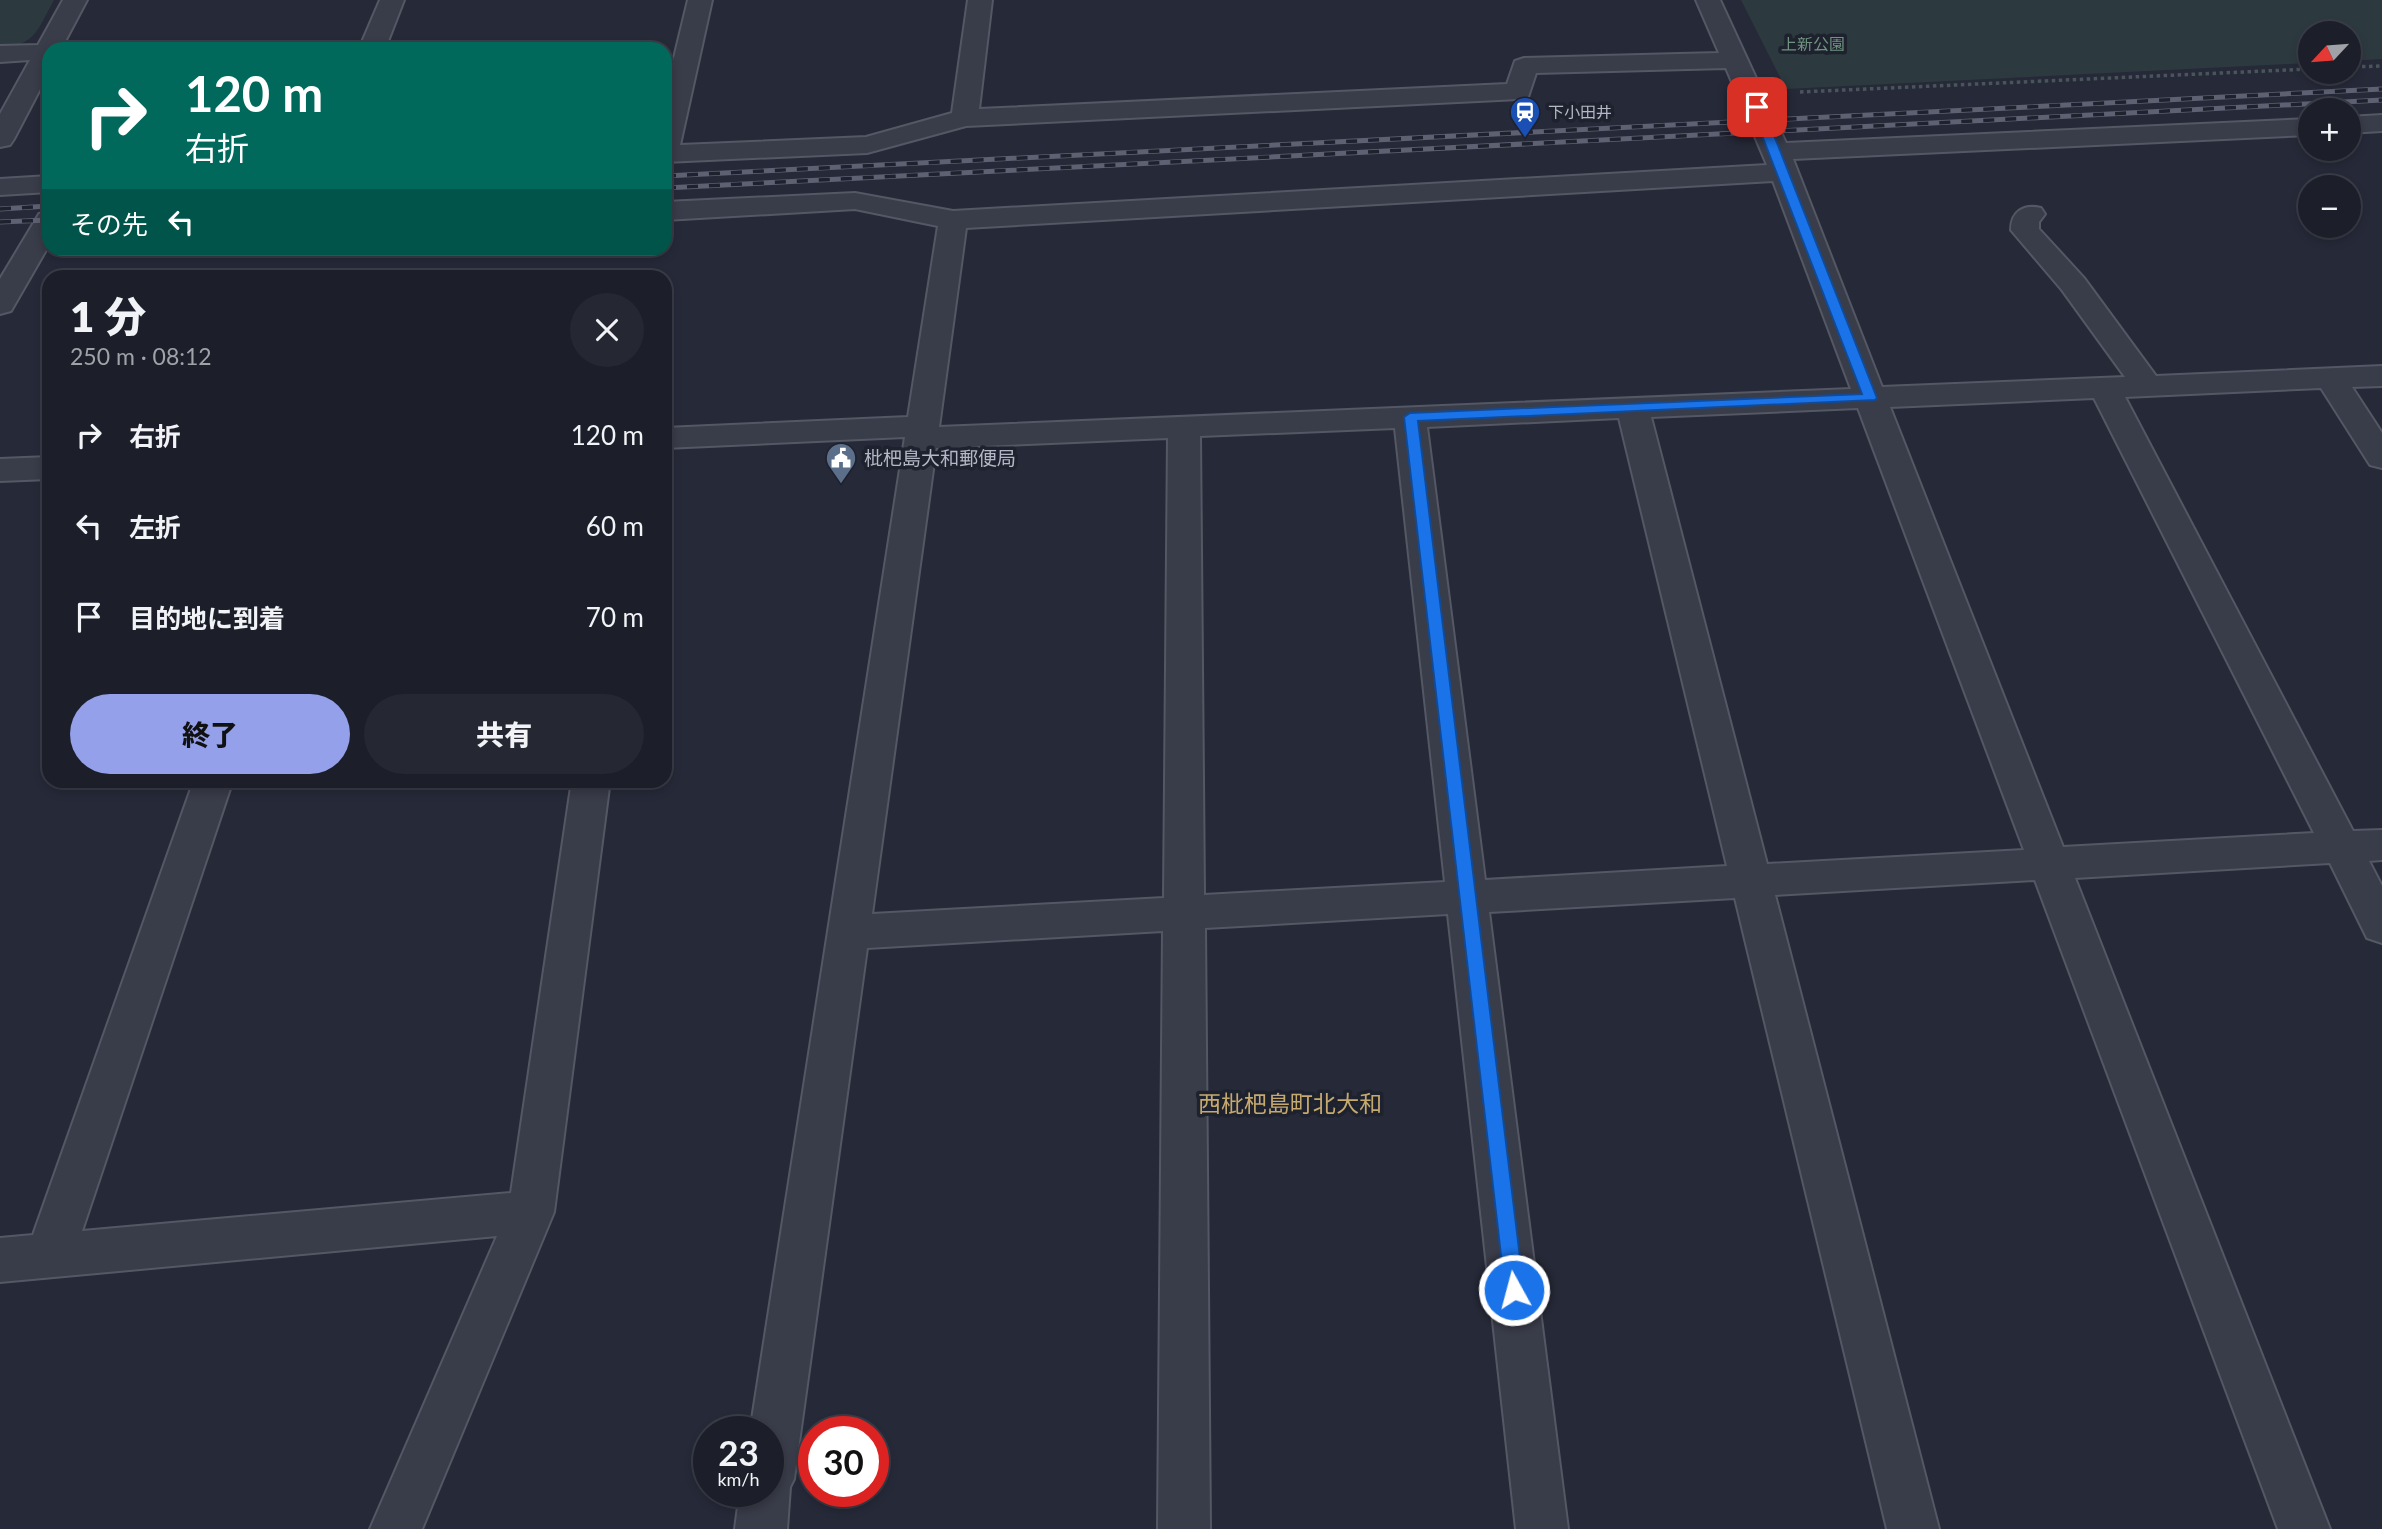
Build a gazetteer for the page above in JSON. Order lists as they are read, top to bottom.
{
  "districts": ["西枇杷島町北大和"],
  "parks": ["上新公園"],
  "places": {
    "station": ["下小田井"],
    "public building": ["枇杷島大和郵便局"]
  },
  "north": "bottom left",
  "page": {
    "map_buttons": ["+", "−"],
    "turn": ["120 m", "右折"],
    "then": "その先",
    "heading": ["1 分", "250 m · 08:12"],
    "list": [
      {
        "name": "右折",
        "value": "120 m"
      },
      {
        "name": "左折",
        "value": "60 m"
      },
      {
        "name": "目的地に到着",
        "value": "70 m"
      }
    ],
    "buttons": ["終了", "共有"],
    "speed": "23 km/h",
    "limit": "30"
  }
}
